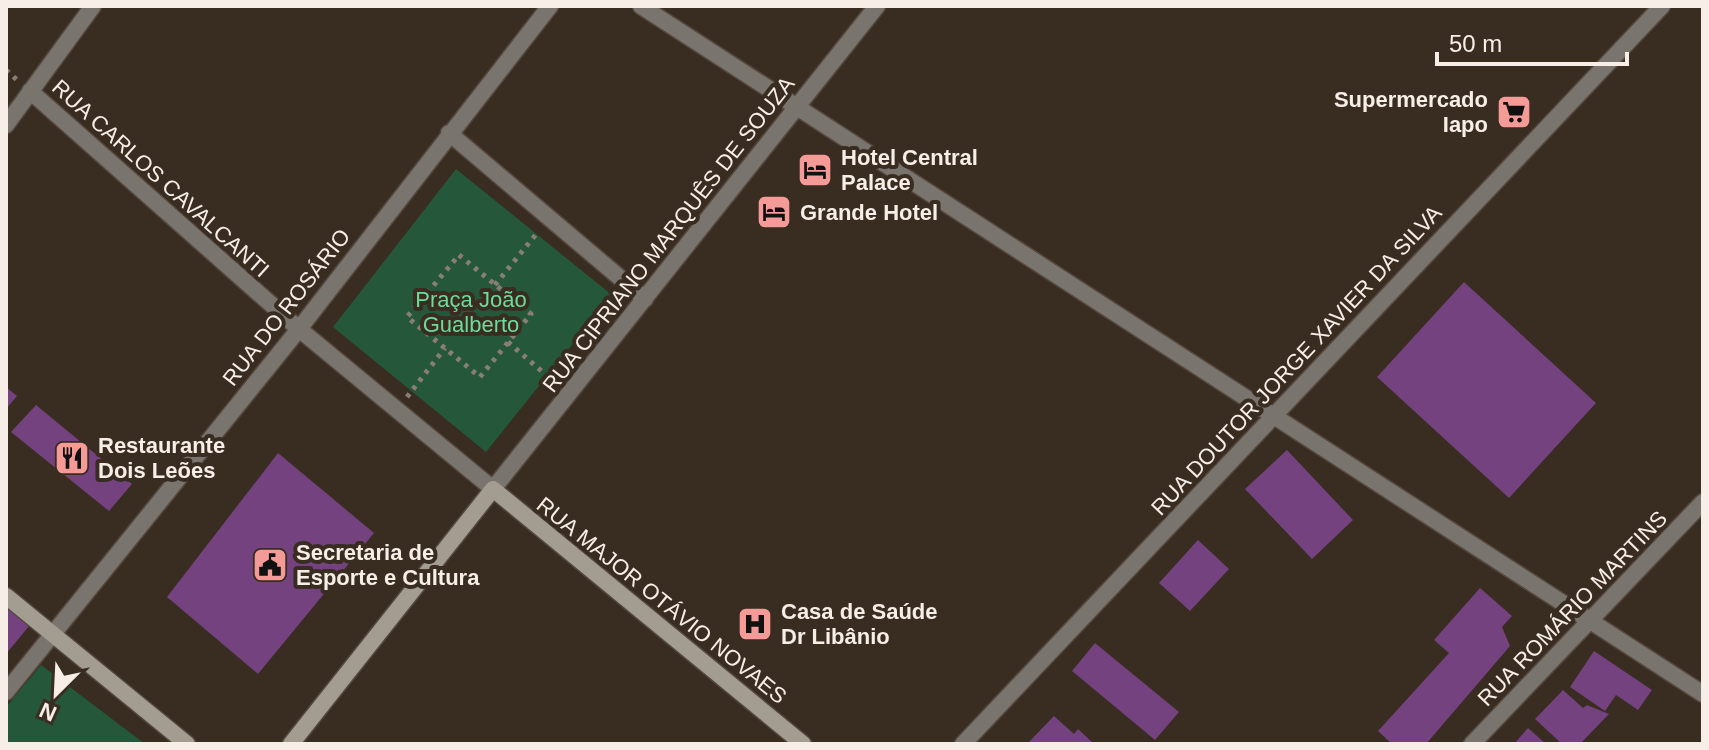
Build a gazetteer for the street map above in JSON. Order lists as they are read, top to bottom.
{
  "streets": {
    "main road": ["RUA MAJOR OTÁVIO NOVAES"],
    "street": [
      "RUA CARLOS CAVALCANTI",
      "RUA CIPRIANO MARQUÊS DE SOUZA",
      "RUA DO ROSÁRIO",
      "RUA DOUTOR JORGE XAVIER DA SILVA",
      "RUA ROMÁRIO MARTINS"
    ]
  },
  "crossings": [
    ["RUA CARLOS CAVALCANTI", "RUA CIPRIANO MARQUÊS DE SOUZA"],
    ["RUA CARLOS CAVALCANTI", "RUA DO ROSÁRIO"],
    ["RUA CARLOS CAVALCANTI", "RUA MAJOR OTÁVIO NOVAES"],
    ["RUA CIPRIANO MARQUÊS DE SOUZA", "RUA MAJOR OTÁVIO NOVAES"]
  ],
  "parks": ["Praça João Gualberto"],
  "places": {
    "supermarket": ["Supermercado Iapo"],
    "hotel": ["Hotel Central Palace", "Grande Hotel"],
    "restaurant": ["Restaurante Dois Leões"],
    "public building": ["Secretaria de Esporte e Cultura"],
    "hospital": ["Casa de Saúde Dr Libânio"]
  },
  "scale_bar": "50 m",
  "north": "bottom left"
}
